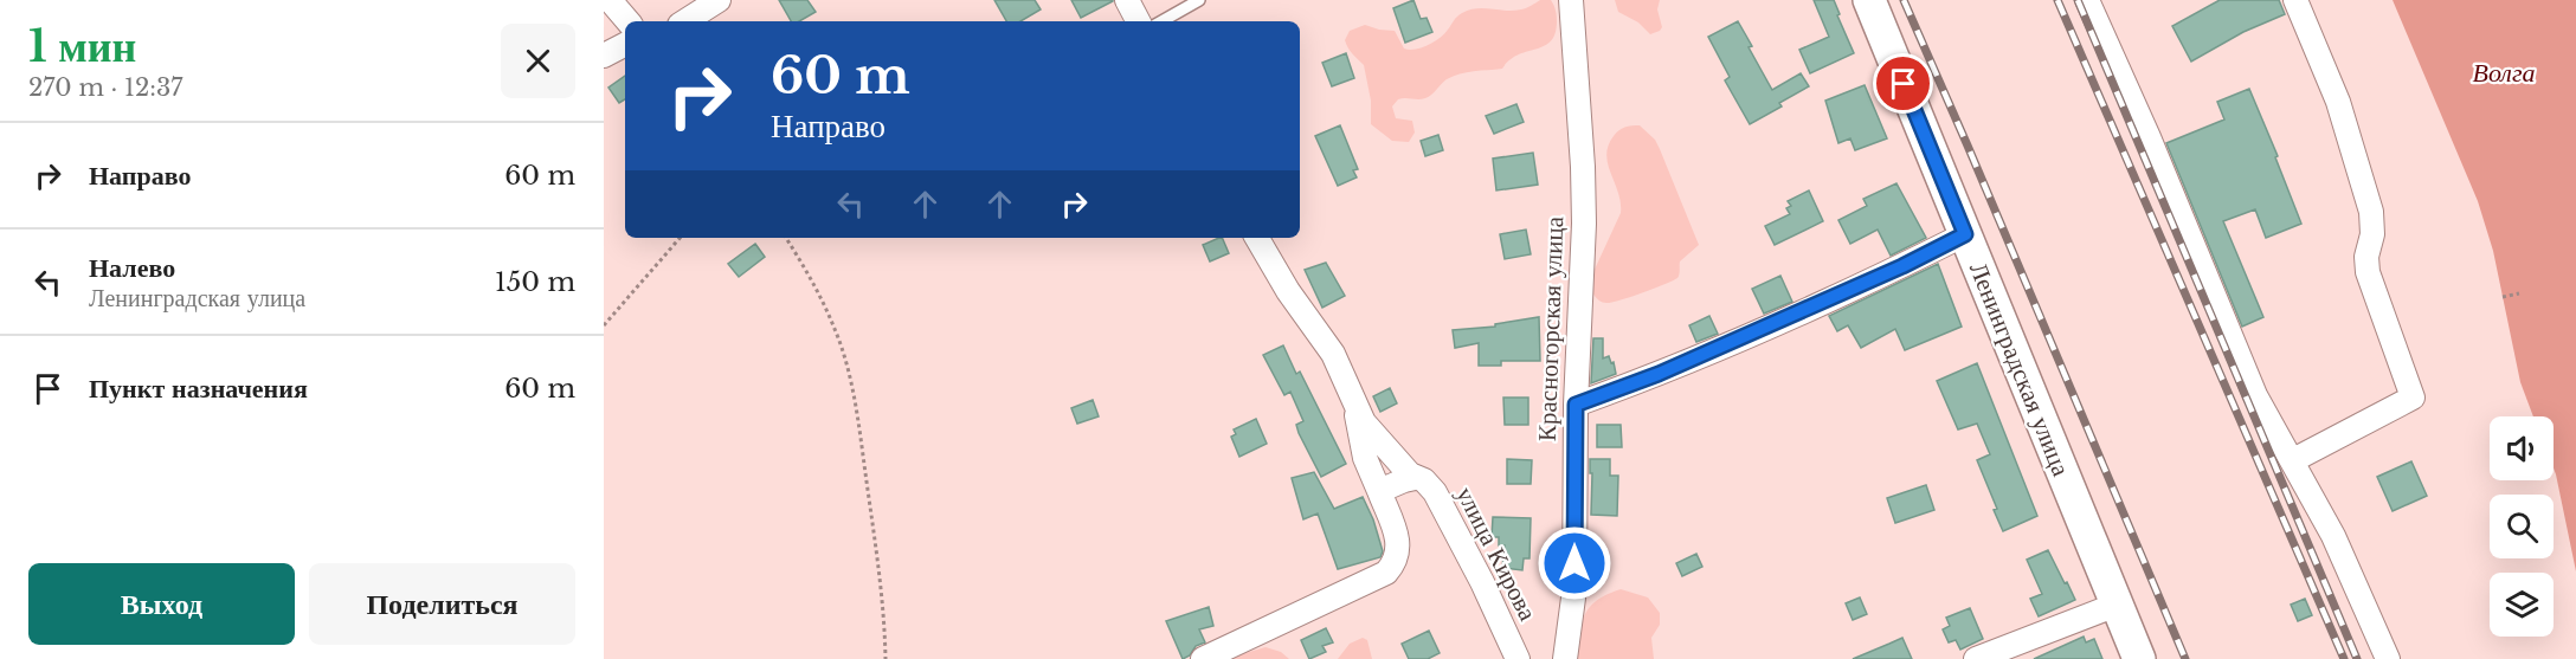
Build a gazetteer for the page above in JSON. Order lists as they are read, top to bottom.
{
  "streets": {
    "main road": ["Ленинградская улица"],
    "street": ["Красногорская улица", "улица Кирова"]
  },
  "water": ["Волга"],
  "page": {
    "heading": ["1 мин", "270 m · 12:37"],
    "turn": ["60 m", "Направо"],
    "list": [
      {
        "name": "Направо",
        "value": "60 m"
      },
      {
        "name": "Налево",
        "note": "Ленинградская улица",
        "value": "150 m"
      },
      {
        "name": "Пункт назначения",
        "value": "60 m"
      }
    ],
    "buttons": ["Выход", "Поделиться"]
  }
}
